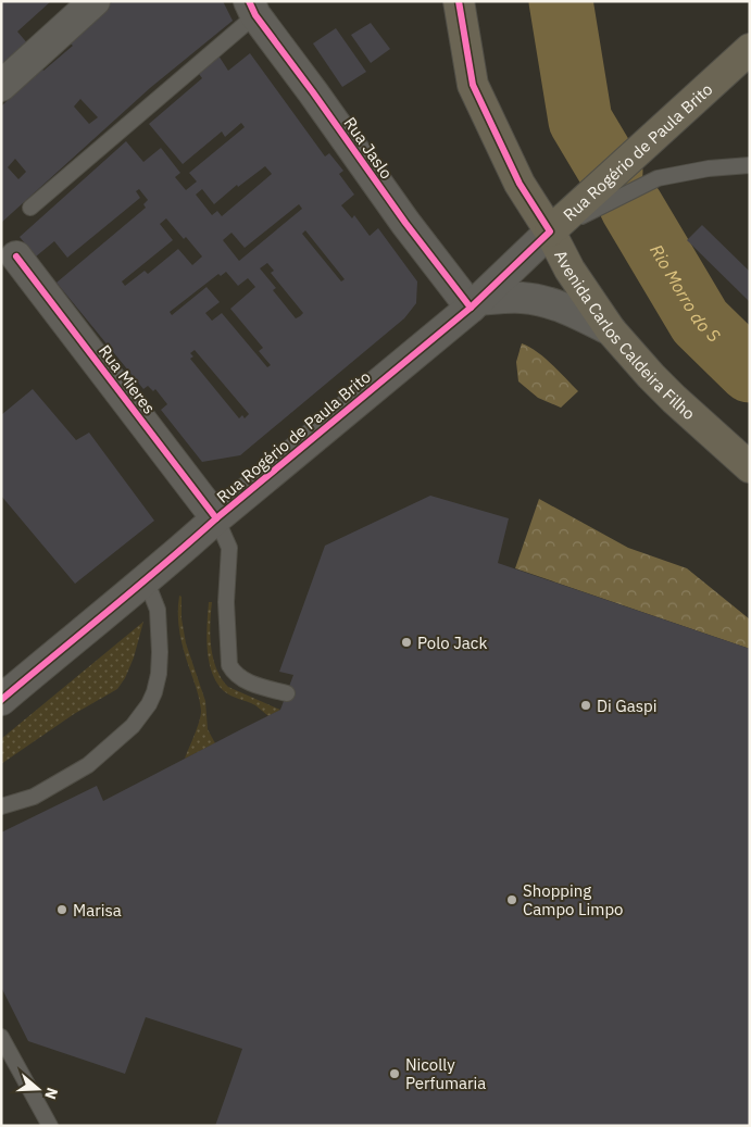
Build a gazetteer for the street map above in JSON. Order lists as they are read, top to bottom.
{
  "streets": {
    "main road": ["Rua Rogério de Paula Brito", "Avenida Carlos Caldeira Filho"],
    "street": ["Rua Jaslo", "Rua Mieres"]
  },
  "crossings": [
    ["Rua Jaslo", "Rua Rogério de Paula Brito"],
    ["Rua Rogério de Paula Brito", "Avenida Carlos Caldeira Filho"],
    ["Rua Rogério de Paula Brito", "Rua Mieres"]
  ],
  "water": ["Rio Morro do S"],
  "places": [
    "Polo Jack",
    "Di Gaspi",
    "Shopping Campo Limpo",
    "Marisa",
    "Nicolly Perfumaria"
  ],
  "north": "right"
}
